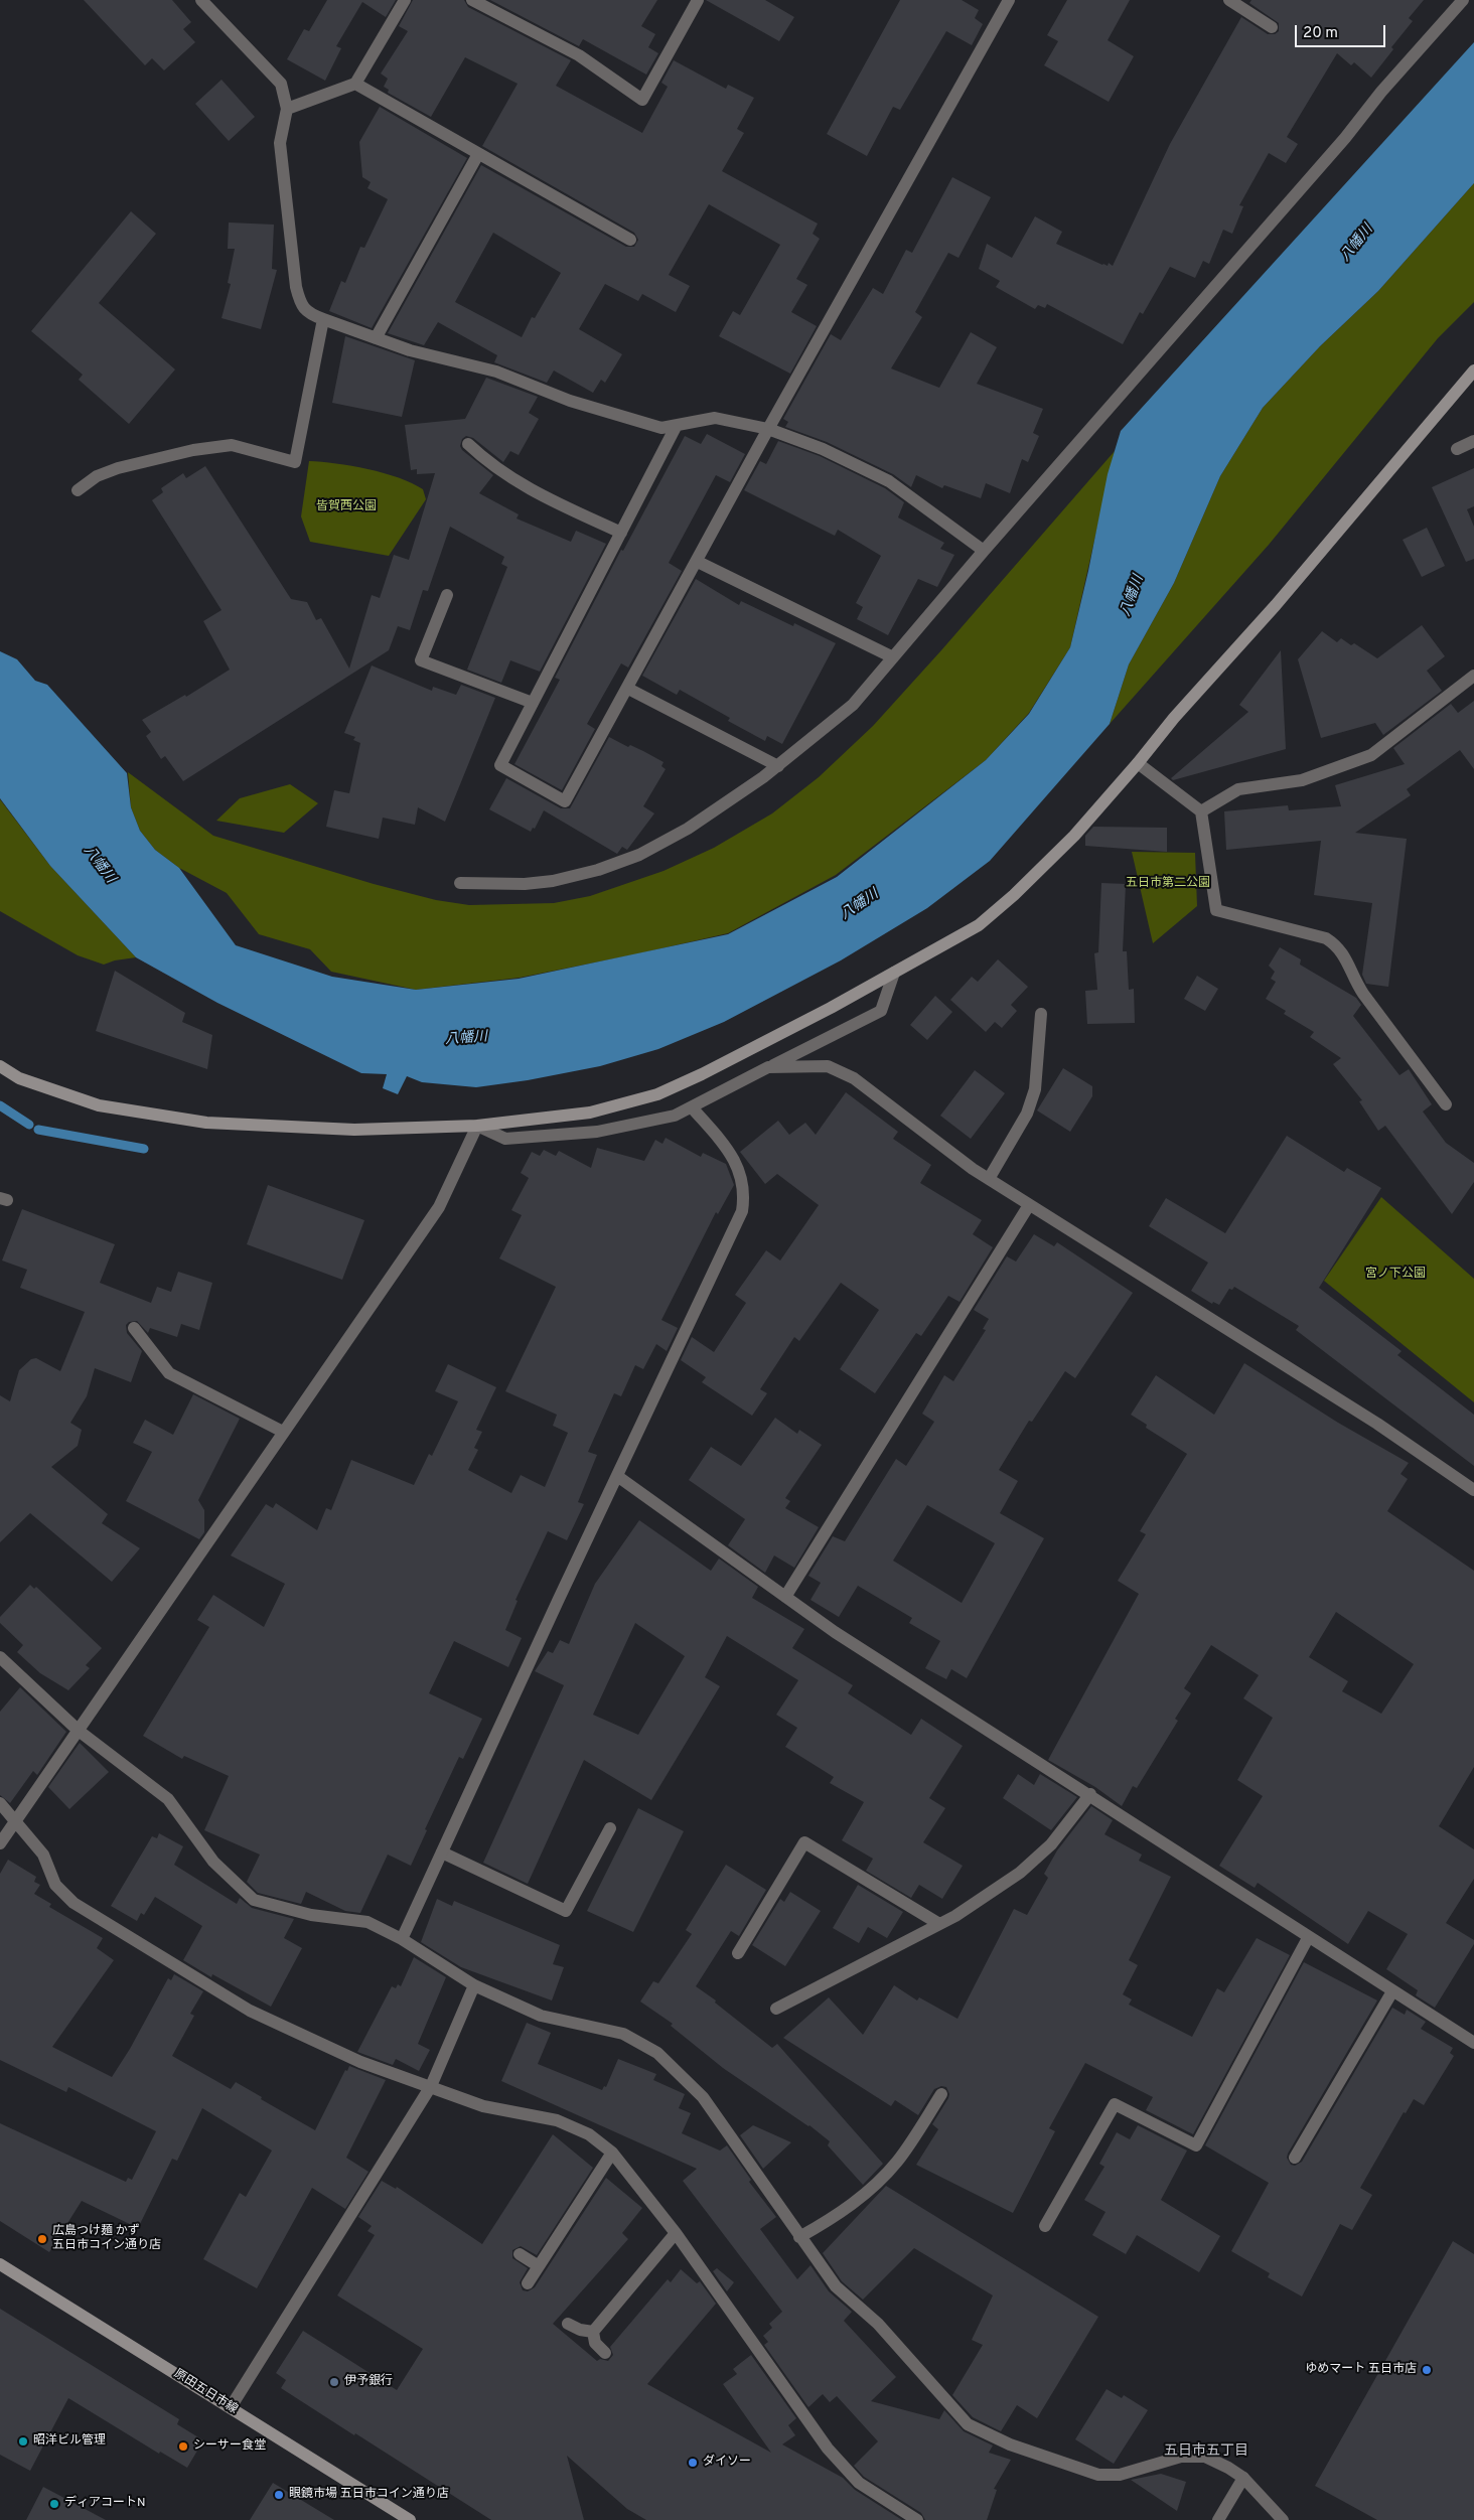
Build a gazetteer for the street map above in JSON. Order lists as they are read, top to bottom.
{
  "streets": {
    "street": ["原田五日市線"]
  },
  "districts": ["五日市五丁目"],
  "water": ["八幡川"],
  "parks": ["皆賀西公園", "五日市第二公園", "宮ノ下公園"],
  "places": [
    "広島つけ麺 かず 五日市コイン通り店",
    "ゆめマート 五日市店",
    "伊予銀行",
    "昭洋ビル管理",
    "シーサー食堂",
    "ダイソー",
    "眼鏡市場 五日市コイン通り店",
    "ディアコートN"
  ],
  "scale_bar": "20 m"
}
